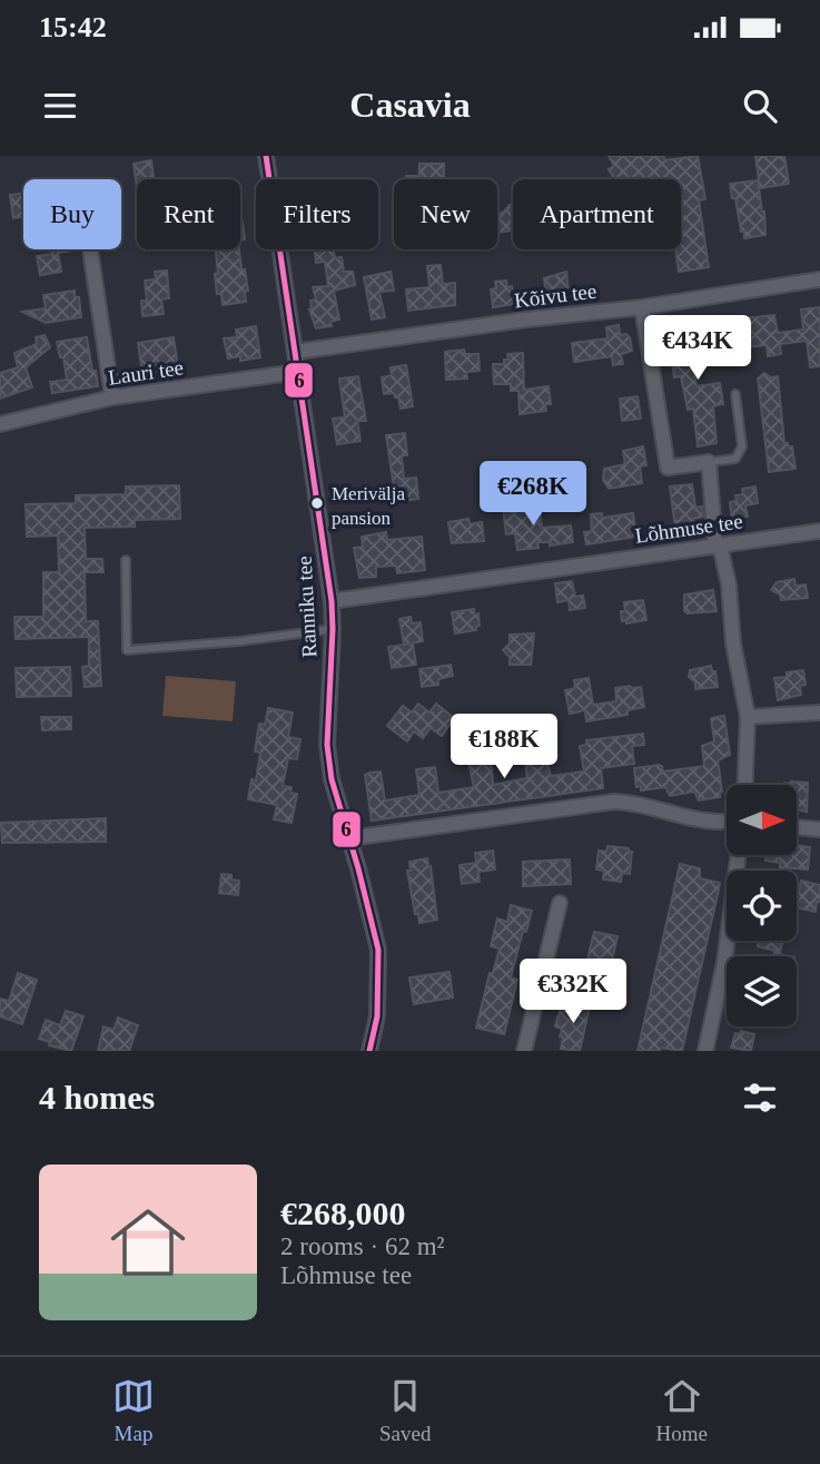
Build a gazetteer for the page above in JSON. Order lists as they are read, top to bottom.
{
  "streets": {
    "street": [
      "Kõivu tee",
      "Lauri tee",
      "Lõhmuse tee",
      "Ranniku tee"
    ]
  },
  "crossings": [
    ["Kõivu tee", "Ranniku tee"],
    ["Lauri tee", "Ranniku tee"],
    ["Lõhmuse tee", "Ranniku tee"]
  ],
  "places": ["Merivälja pansion"],
  "lines": ["transit line 6"],
  "north": "right",
  "page": {
    "status": "15:42",
    "header": "Casavia",
    "chip": [
      "Buy",
      "Rent",
      "Filters",
      "New",
      "Apartment"
    ],
    "price": [
      "€434K",
      "€268K",
      "€188K",
      "€332K"
    ],
    "heading": "4 homes",
    "list": [
      {
        "name": "€268,000",
        "note": "2 rooms · 62 m² · Lõhmuse tee"
      }
    ],
    "tabs": ["Map", "Saved", "Home"]
  }
}
